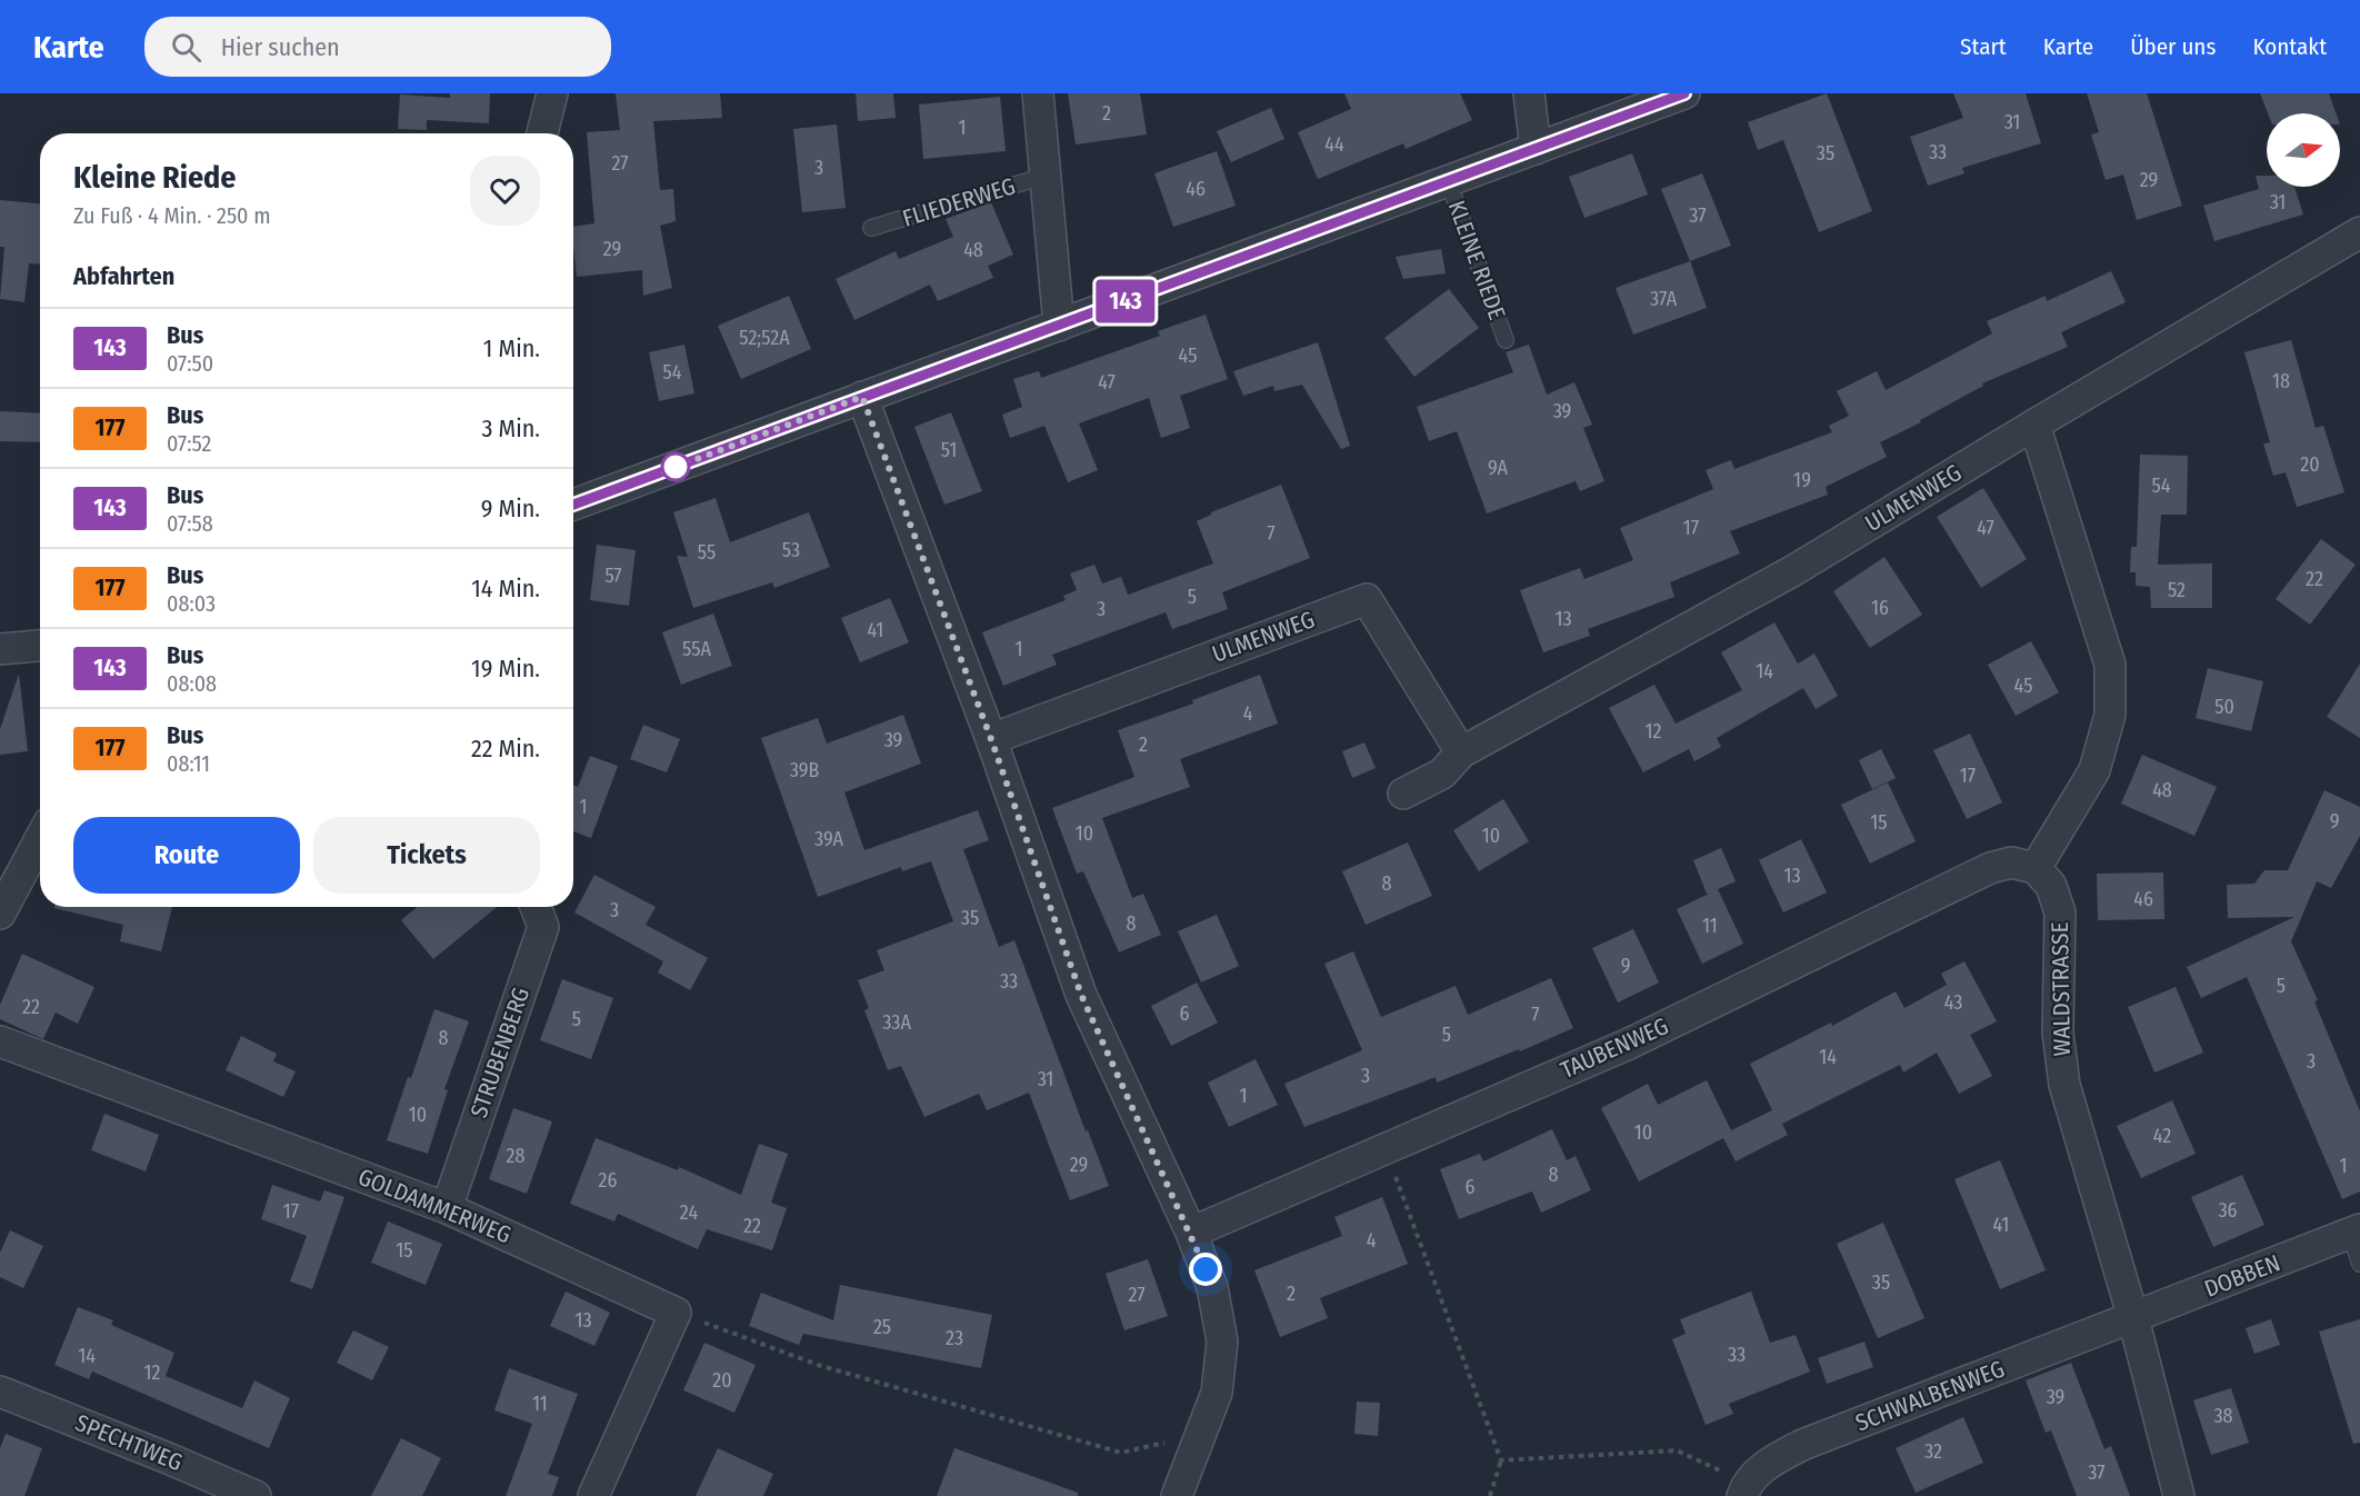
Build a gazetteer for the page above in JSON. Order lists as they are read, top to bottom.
{
  "streets": {
    "street": [
      "FLIEDERWEG",
      "KLEINE RIEDE",
      "ULMENWEG",
      "WALDSTRASSE",
      "TAUBENWEG",
      "STRUBENBERG",
      "GOLDAMMERWEG",
      "DOBBEN",
      "SCHWALBENWEG",
      "SPECHTWEG"
    ]
  },
  "crossings": [
    ["FLIEDERWEG", "KLEINE RIEDE"],
    ["WALDSTRASSE", "TAUBENWEG"],
    ["WALDSTRASSE", "DOBBEN"],
    ["WALDSTRASSE", "SCHWALBENWEG"],
    ["STRUBENBERG", "GOLDAMMERWEG"],
    ["DOBBEN", "SCHWALBENWEG"]
  ],
  "lines": ["bus line 143"],
  "house_numbers": [
    "2",
    "31",
    "1",
    "44",
    "33",
    "35",
    "27",
    "3",
    "29",
    "46",
    "31",
    "37",
    "29",
    "48",
    "37A",
    "52;52A",
    "45",
    "54",
    "18",
    "47",
    "39",
    "51",
    "20",
    "9A",
    "19",
    "54",
    "17",
    "47",
    "7",
    "53",
    "55",
    "57",
    "22",
    "52",
    "5",
    "16",
    "3",
    "13",
    "41",
    "55A",
    "1",
    "14",
    "45",
    "50",
    "4",
    "12",
    "39",
    "2",
    "39B",
    "17",
    "48",
    "1",
    "9",
    "15",
    "10",
    "10",
    "39A",
    "13",
    "8",
    "46",
    "3",
    "35",
    "8",
    "11",
    "9",
    "33",
    "5",
    "43",
    "22",
    "6",
    "7",
    "5",
    "33A",
    "5",
    "8",
    "14",
    "3",
    "3",
    "31",
    "1",
    "10",
    "10",
    "42",
    "28",
    "29",
    "1",
    "8",
    "26",
    "6",
    "36",
    "17",
    "24",
    "41",
    "22",
    "4",
    "15",
    "35",
    "2",
    "27",
    "13",
    "25",
    "23",
    "33",
    "14",
    "12",
    "20",
    "39",
    "11",
    "38",
    "32",
    "37"
  ],
  "north": "right",
  "page": {
    "header": "Karte",
    "search": "Hier suchen",
    "nav": [
      "Start",
      "Karte",
      "Über uns",
      "Kontakt"
    ],
    "on_map": "143",
    "heading": [
      ["Kleine Riede", "Zu Fuß · 4 Min. · 250 m"],
      "Abfahrten"
    ],
    "list": [
      {
        "mark": "143",
        "name": "Bus",
        "note": "07:50",
        "value": "1 Min."
      },
      {
        "mark": "177",
        "name": "Bus",
        "note": "07:52",
        "value": "3 Min."
      },
      {
        "mark": "143",
        "name": "Bus",
        "note": "07:58",
        "value": "9 Min."
      },
      {
        "mark": "177",
        "name": "Bus",
        "note": "08:03",
        "value": "14 Min."
      },
      {
        "mark": "143",
        "name": "Bus",
        "note": "08:08",
        "value": "19 Min."
      },
      {
        "mark": "177",
        "name": "Bus",
        "note": "08:11",
        "value": "22 Min."
      }
    ],
    "buttons": ["Route", "Tickets"]
  }
}
